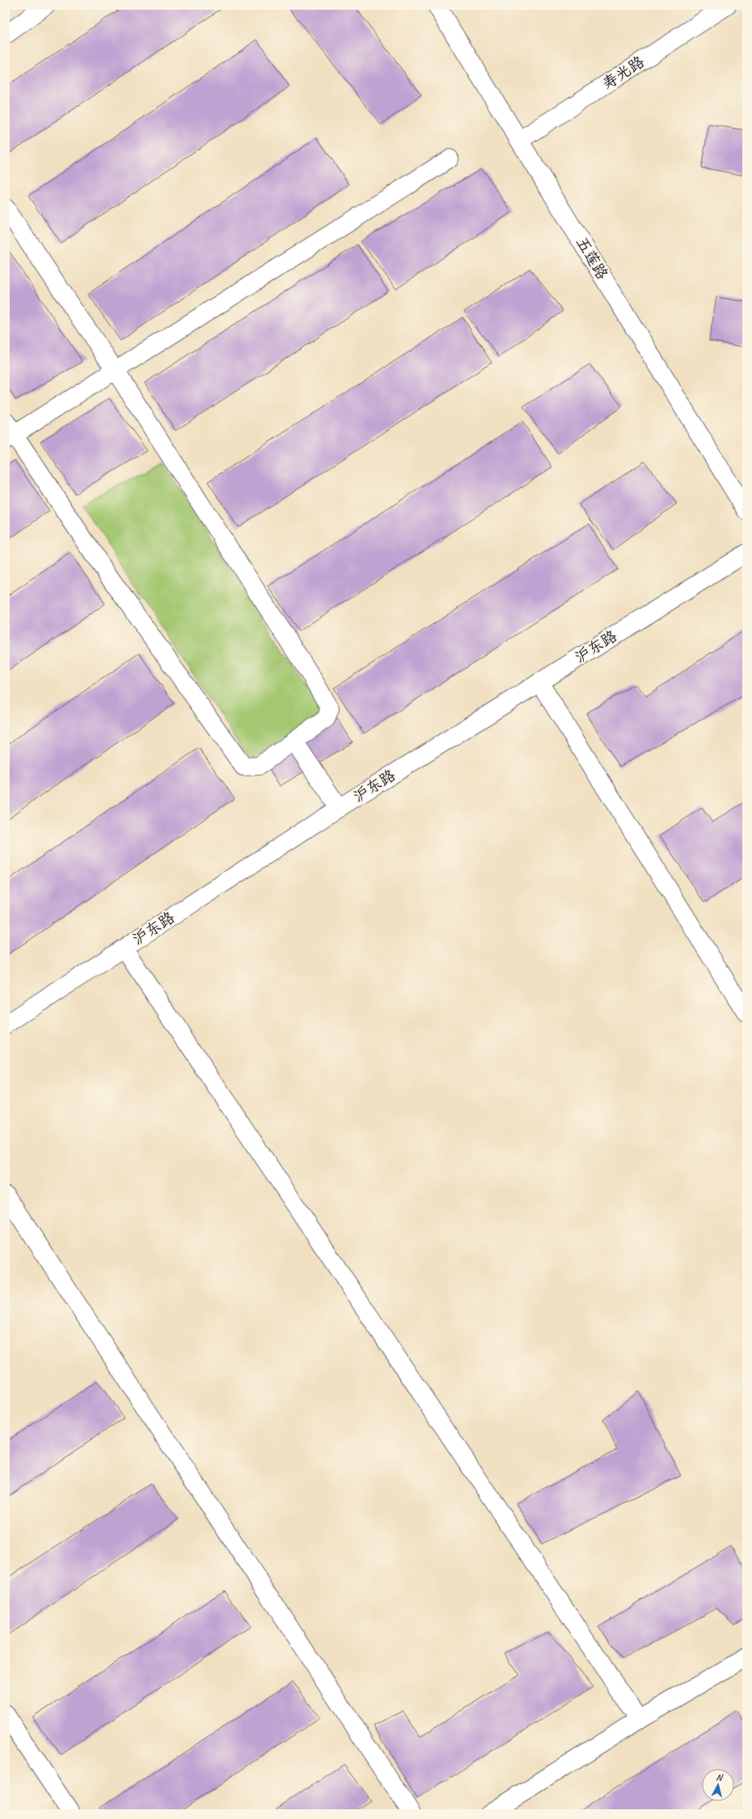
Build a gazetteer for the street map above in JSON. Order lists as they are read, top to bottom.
{
  "streets": {
    "street": ["寿光路", "五莲路", "沪东路"]
  },
  "crossings": [
    ["寿光路", "五莲路"]
  ],
  "north": "top"
}
